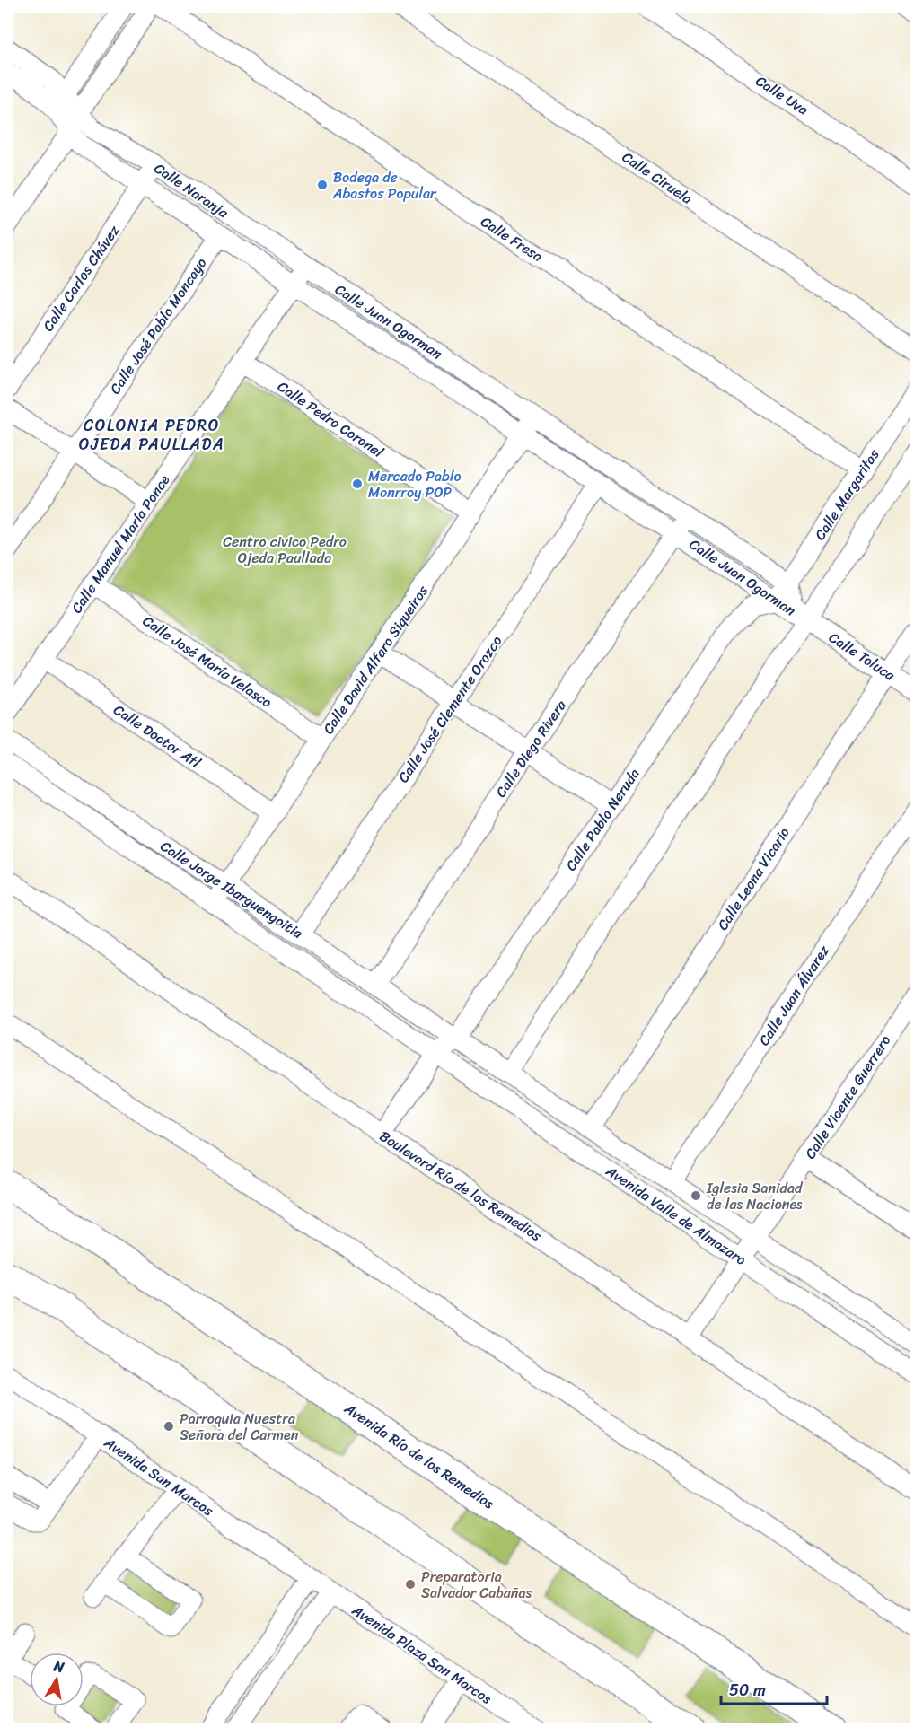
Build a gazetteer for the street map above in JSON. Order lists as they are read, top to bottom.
{
  "streets": {
    "highway": ["Avenida Río de los Remedios"],
    "street": [
      "Calle Uva",
      "Calle Ciruela",
      "Calle Naranja",
      "Calle Fresa",
      "Calle Carlos Chávez",
      "Calle Juan Ogorman",
      "Calle José Pablo Moncayo",
      "Calle Pedro Coronel",
      "Calle Margaritas",
      "Calle Manuel María Ponce",
      "Calle Toluca",
      "Calle David Alfaro Siqueiros",
      "Calle José María Velasco",
      "Calle José Clemente Orozco",
      "Calle Doctor Atl",
      "Calle Diego Rivera",
      "Calle Pablo Neruda",
      "Calle Leona Vicario",
      "Calle Jorge Ibarguengoitia",
      "Calle Juan Álvarez",
      "Calle Vicente Guerrero",
      "Boulevard Río de los Remedios",
      "Avenida Valle de Almazaro",
      "Avenida San Marcos",
      "Avenida Plaza San Marcos"
    ]
  },
  "crossings": [
    ["Calle Naranja", "Calle Carlos Chávez"],
    ["Calle Naranja", "Calle Juan Ogorman"],
    ["Calle Naranja", "Calle José Pablo Moncayo"],
    ["Calle Naranja", "Calle Manuel María Ponce"],
    ["Calle Fresa", "Calle Margaritas"],
    ["Calle Juan Ogorman", "Calle Margaritas"],
    ["Calle Juan Ogorman", "Calle Manuel María Ponce"],
    ["Calle Juan Ogorman", "Calle Toluca"],
    ["Calle Juan Ogorman", "Calle David Alfaro Siqueiros"],
    ["Calle Juan Ogorman", "Calle José Clemente Orozco"],
    ["Calle Juan Ogorman", "Calle Diego Rivera"],
    ["Calle Juan Ogorman", "Calle Pablo Neruda"],
    ["Calle Pedro Coronel", "Calle Manuel María Ponce"],
    ["Calle Pedro Coronel", "Calle David Alfaro Siqueiros"],
    ["Calle Margaritas", "Calle Pablo Neruda"],
    ["Calle Manuel María Ponce", "Calle José María Velasco"],
    ["Calle Manuel María Ponce", "Calle Doctor Atl"],
    ["Calle Toluca", "Calle Leona Vicario"],
    ["Calle David Alfaro Siqueiros", "Calle José María Velasco"],
    ["Calle David Alfaro Siqueiros", "Calle Doctor Atl"],
    ["Calle David Alfaro Siqueiros", "Calle Jorge Ibarguengoitia"],
    ["Calle José Clemente Orozco", "Calle Jorge Ibarguengoitia"],
    ["Calle Diego Rivera", "Calle Jorge Ibarguengoitia"],
    ["Calle Pablo Neruda", "Calle Jorge Ibarguengoitia"],
    ["Calle Pablo Neruda", "Avenida Valle de Almazaro"],
    ["Calle Leona Vicario", "Avenida Valle de Almazaro"],
    ["Calle Jorge Ibarguengoitia", "Avenida Valle de Almazaro"],
    ["Calle Juan Álvarez", "Avenida Valle de Almazaro"],
    ["Calle Vicente Guerrero", "Boulevard Río de los Remedios"],
    ["Calle Vicente Guerrero", "Avenida Valle de Almazaro"],
    ["Avenida San Marcos", "Avenida Plaza San Marcos"]
  ],
  "districts": ["COLONIA PEDRO OJEDA PAULLADA"],
  "parks": ["Centro civico Pedro Ojeda Paullada"],
  "places": [
    "Bodega de Abastos Popular",
    "Mercado Pablo Monrroy POP",
    "Iglesia Sanidad de las Naciones",
    "Parroquia Nuestra Señora del Carmen",
    "Preparatoria Salvador Cabañas"
  ],
  "scale_bar": "50 m",
  "north": "top"
}
